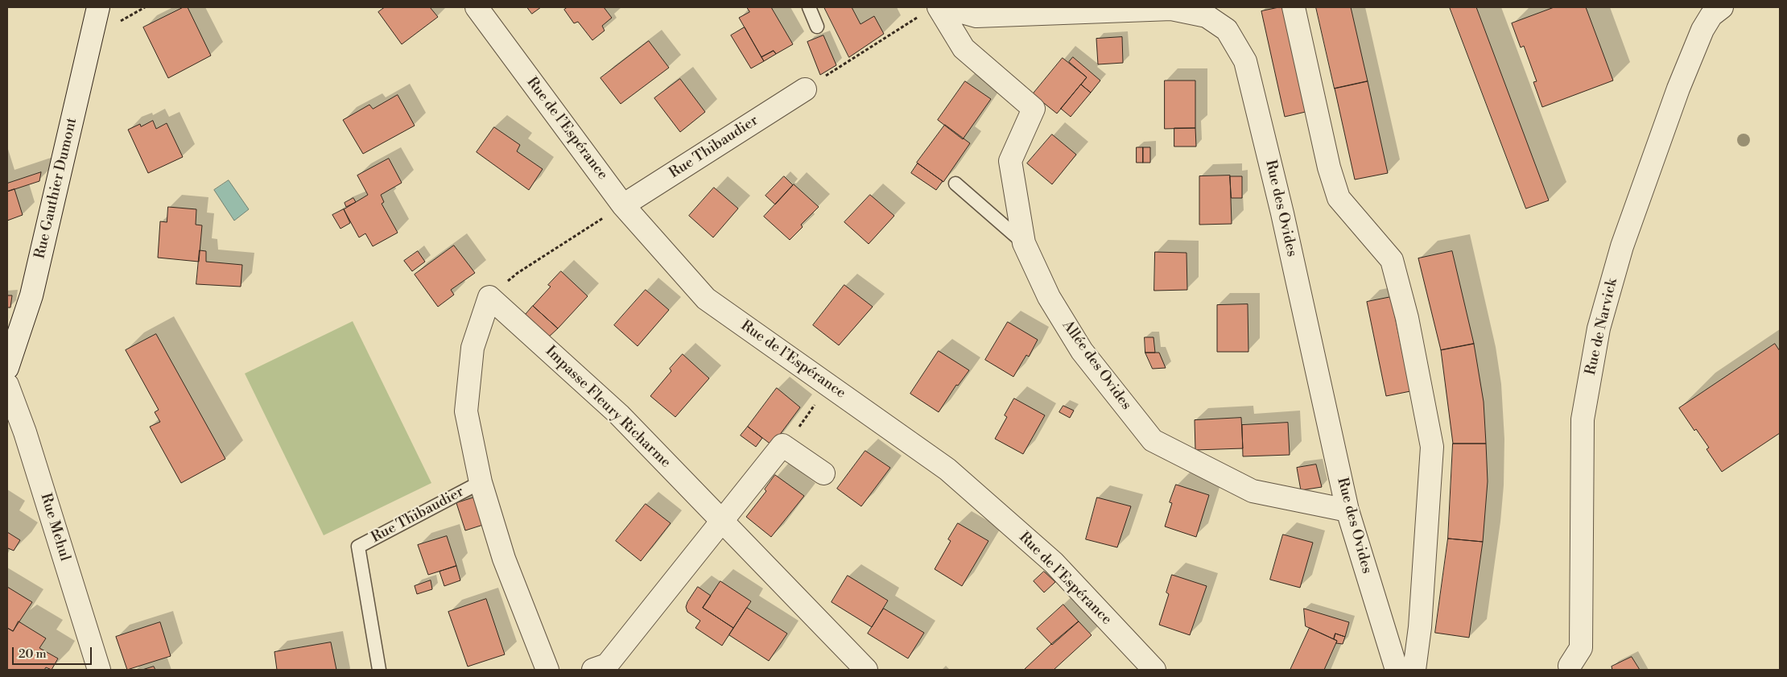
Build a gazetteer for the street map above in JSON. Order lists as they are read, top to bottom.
{
  "streets": {
    "street": [
      "Rue de l’Espérance",
      "Rue Thibaudier",
      "Rue Gauthier Dumont",
      "Rue des Ovides",
      "Rue de Narvick",
      "Allée des Ovides",
      "Impasse Fleury Richarme",
      "Rue Mehul"
    ]
  },
  "crossings": [
    ["Rue de l’Espérance", "Rue Thibaudier"],
    ["Rue Thibaudier", "Impasse Fleury Richarme"],
    ["Rue des Ovides", "Allée des Ovides"]
  ],
  "scale_bar": "20 m"
}
